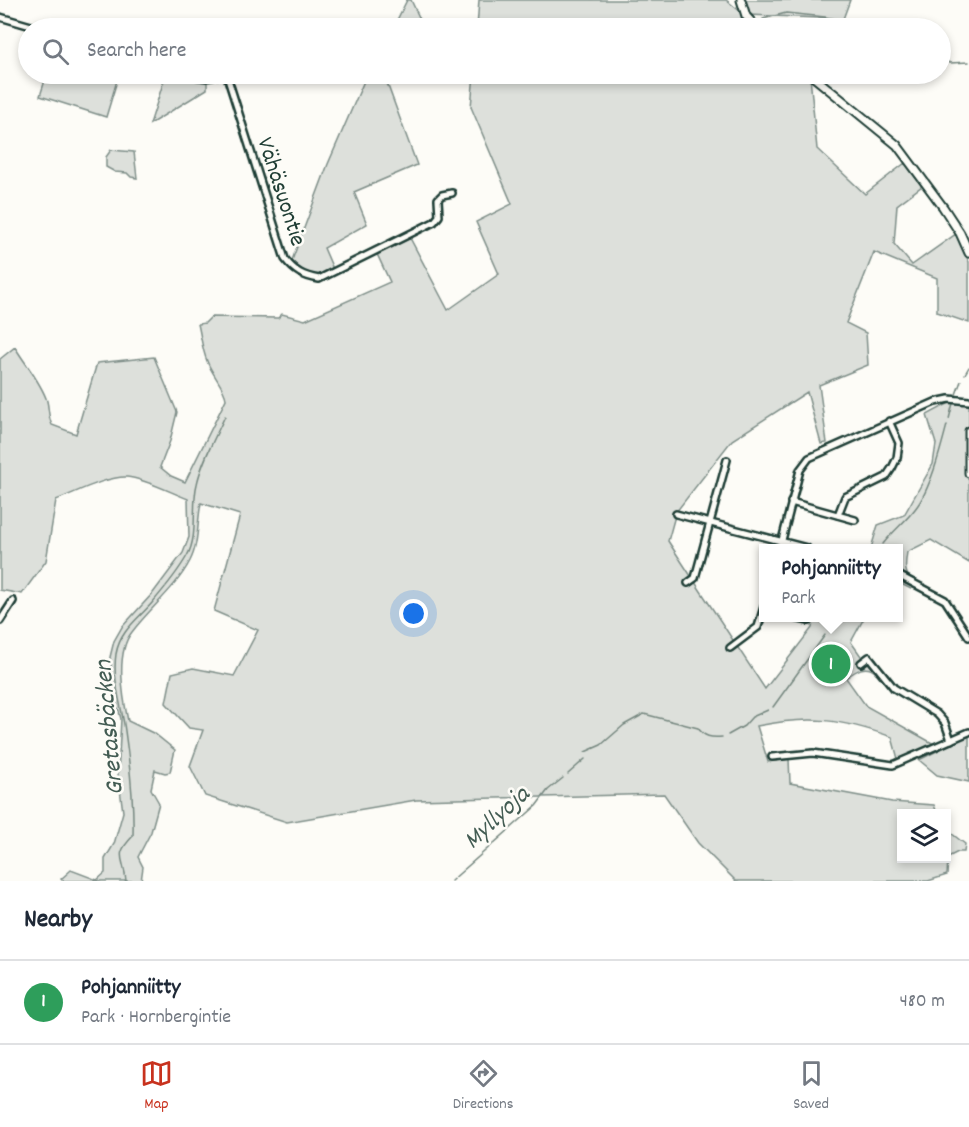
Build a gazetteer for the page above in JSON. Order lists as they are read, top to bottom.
{
  "streets": {
    "street": ["Vähäsuontie"]
  },
  "water": ["Gretasbäcken", "Myllyoja"],
  "page": {
    "search": "Search here",
    "popup": ["Pohjanniitty", "Park"],
    "pins": "1",
    "heading": "Nearby",
    "list": [
      {
        "mark": "1",
        "name": "Pohjanniitty",
        "note": "Park · Hornbergintie",
        "value": "480 m"
      }
    ],
    "nav": ["Map", "Directions", "Saved"]
  }
}
